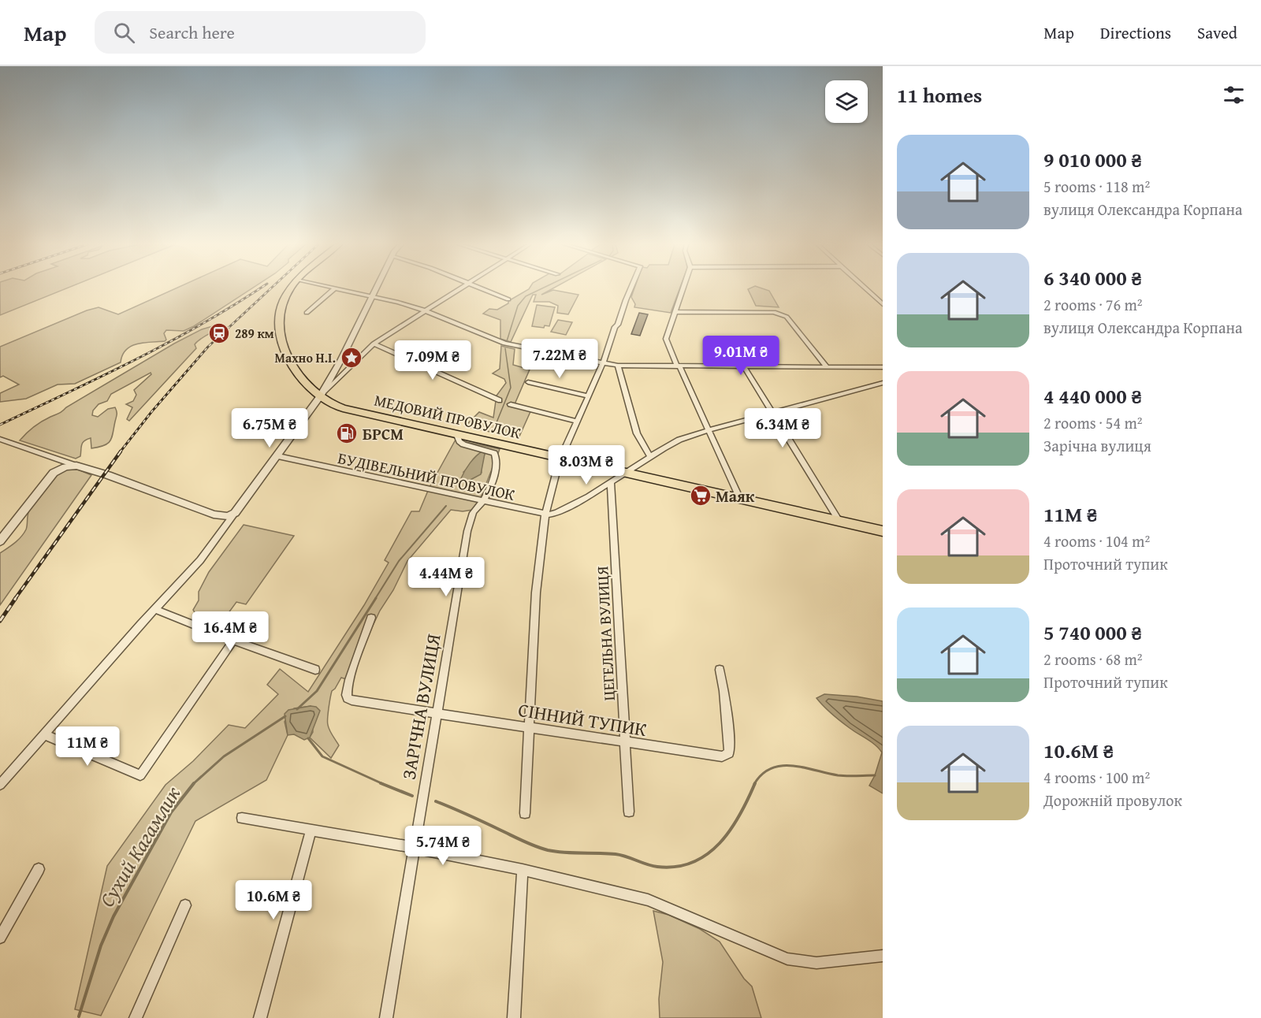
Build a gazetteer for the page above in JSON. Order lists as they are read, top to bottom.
{
  "streets": {
    "main road": ["МЕДОВИЙ ПРОВУЛОК"],
    "street": [
      "БУДІВЕЛЬНИЙ ПРОВУЛОК",
      "ЦЕГЕЛЬНА ВУЛИЦЯ",
      "ЗАРІЧНА ВУЛИЦЯ",
      "СІННИЙ ТУПИК"
    ]
  },
  "crossings": [
    ["МЕДОВИЙ ПРОВУЛОК", "БУДІВЕЛЬНИЙ ПРОВУЛОК"],
    ["МЕДОВИЙ ПРОВУЛОК", "ЗАРІЧНА ВУЛИЦЯ"],
    ["БУДІВЕЛЬНИЙ ПРОВУЛОК", "ЦЕГЕЛЬНА ВУЛИЦЯ"],
    ["БУДІВЕЛЬНИЙ ПРОВУЛОК", "ЗАРІЧНА ВУЛИЦЯ"],
    ["ЦЕГЕЛЬНА ВУЛИЦЯ", "СІННИЙ ТУПИК"],
    ["ЗАРІЧНА ВУЛИЦЯ", "СІННИЙ ТУПИК"]
  ],
  "water": ["Сухий Кагамлик"],
  "places": {
    "station": ["289 км"],
    "place": ["Махно Н.І."],
    "fuel station": ["БРСМ"],
    "supermarket": ["Маяк"]
  },
  "page": {
    "header": "Map",
    "search": "Search here",
    "nav": ["Map", "Directions", "Saved"],
    "heading": "11 homes",
    "list": [
      {
        "name": "9 010 000 ₴",
        "note": "5 rooms · 118 m² · вулиця Олександра Корпана"
      },
      {
        "name": "6 340 000 ₴",
        "note": "2 rooms · 76 m² · вулиця Олександра Корпана"
      },
      {
        "name": "4 440 000 ₴",
        "note": "2 rooms · 54 m² · Зарічна вулиця"
      },
      {
        "name": "11M ₴",
        "note": "4 rooms · 104 m² · Проточний тупик"
      },
      {
        "name": "5 740 000 ₴",
        "note": "2 rooms · 68 m² · Проточний тупик"
      },
      {
        "name": "10.6M ₴",
        "note": "4 rooms · 100 m² · Дорожній провулок"
      }
    ],
    "price": [
      "9.01M ₴",
      "7.22M ₴",
      "7.09M ₴",
      "6.75M ₴",
      "6.34M ₴",
      "8.03M ₴",
      "4.44M ₴",
      "16.4M ₴",
      "11M ₴",
      "5.74M ₴",
      "10.6M ₴"
    ]
  }
}
